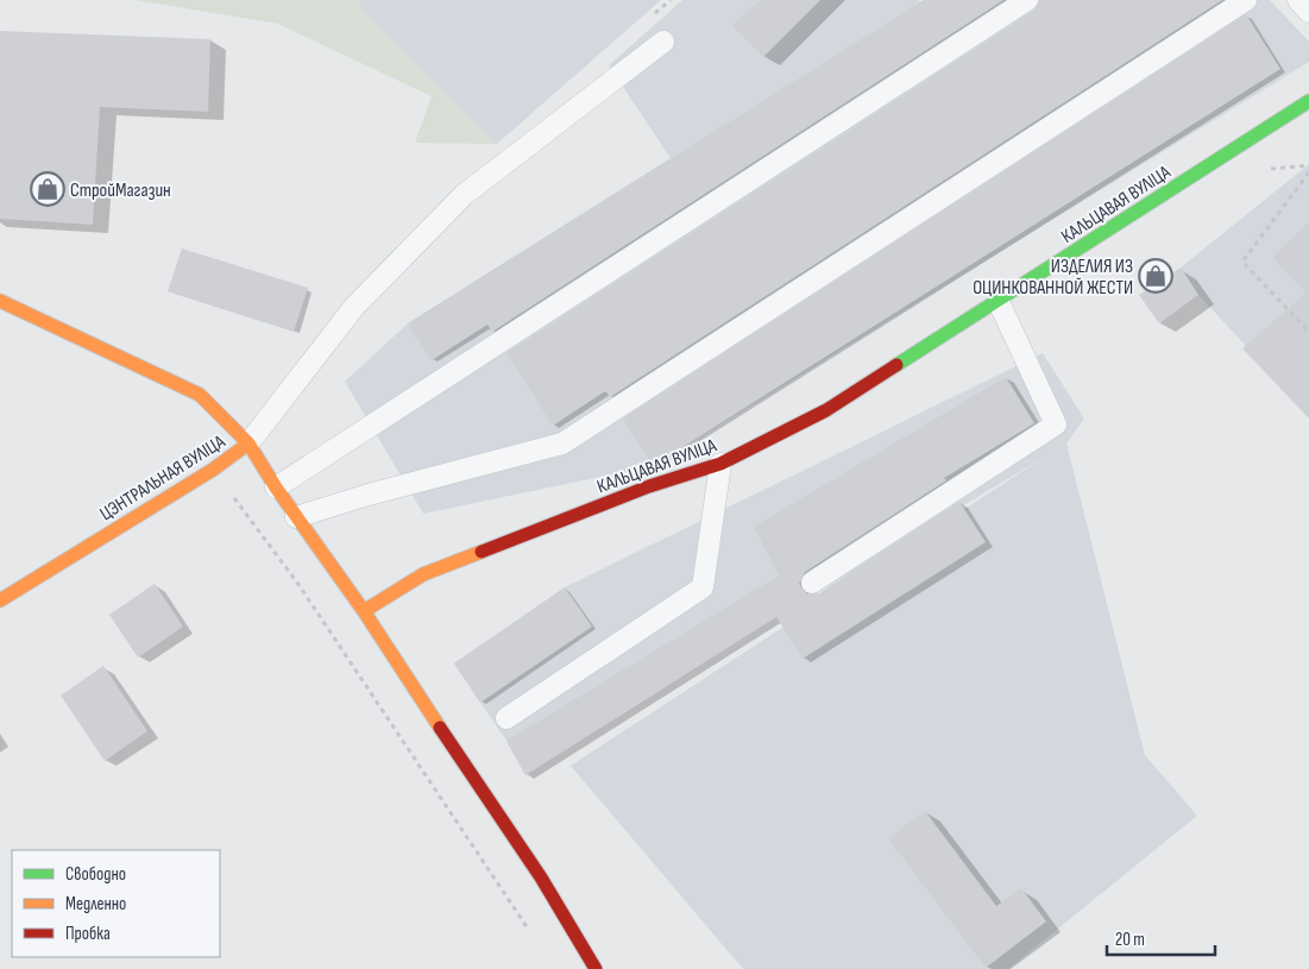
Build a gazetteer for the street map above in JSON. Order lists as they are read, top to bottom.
{
  "streets": {
    "street": ["КАЛЬЦАВАЯ ВУЛІЦА", "ЦЭНТРАЛЬНАЯ ВУЛІЦА"]
  },
  "places": {
    "shop": ["СтройМагазин", "ИЗДЕЛИЯ ИЗ ОЦИНКОВАННОЙ ЖЕСТИ"]
  },
  "legend": ["Свободно", "Медленно", "Пробка"],
  "scale_bar": "20 m"
}
